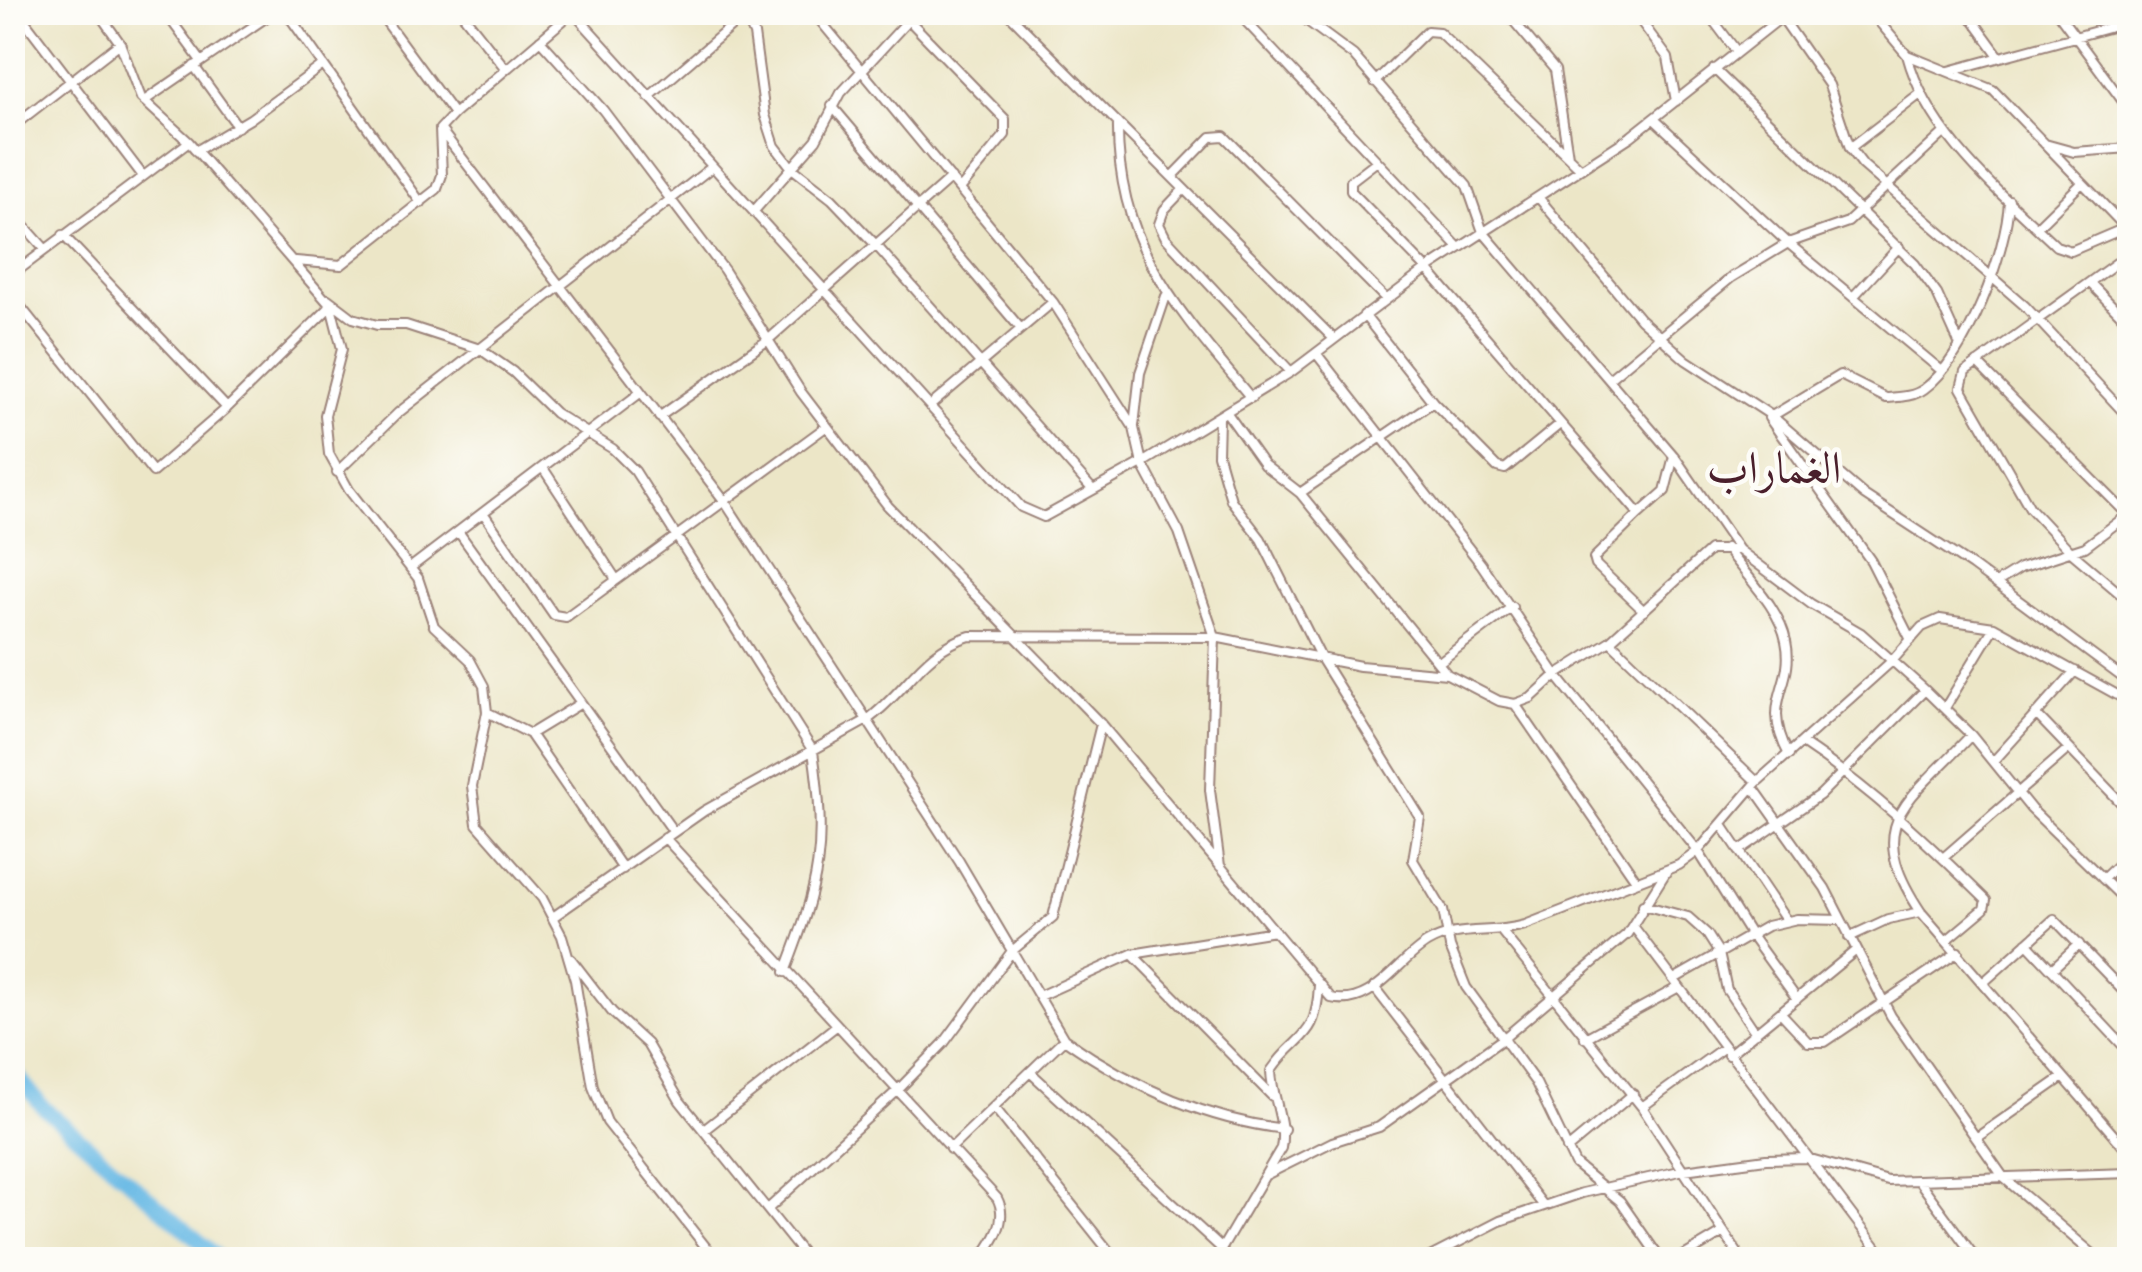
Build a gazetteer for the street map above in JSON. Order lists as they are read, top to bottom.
{
  "districts": ["الغماراب"]
}
